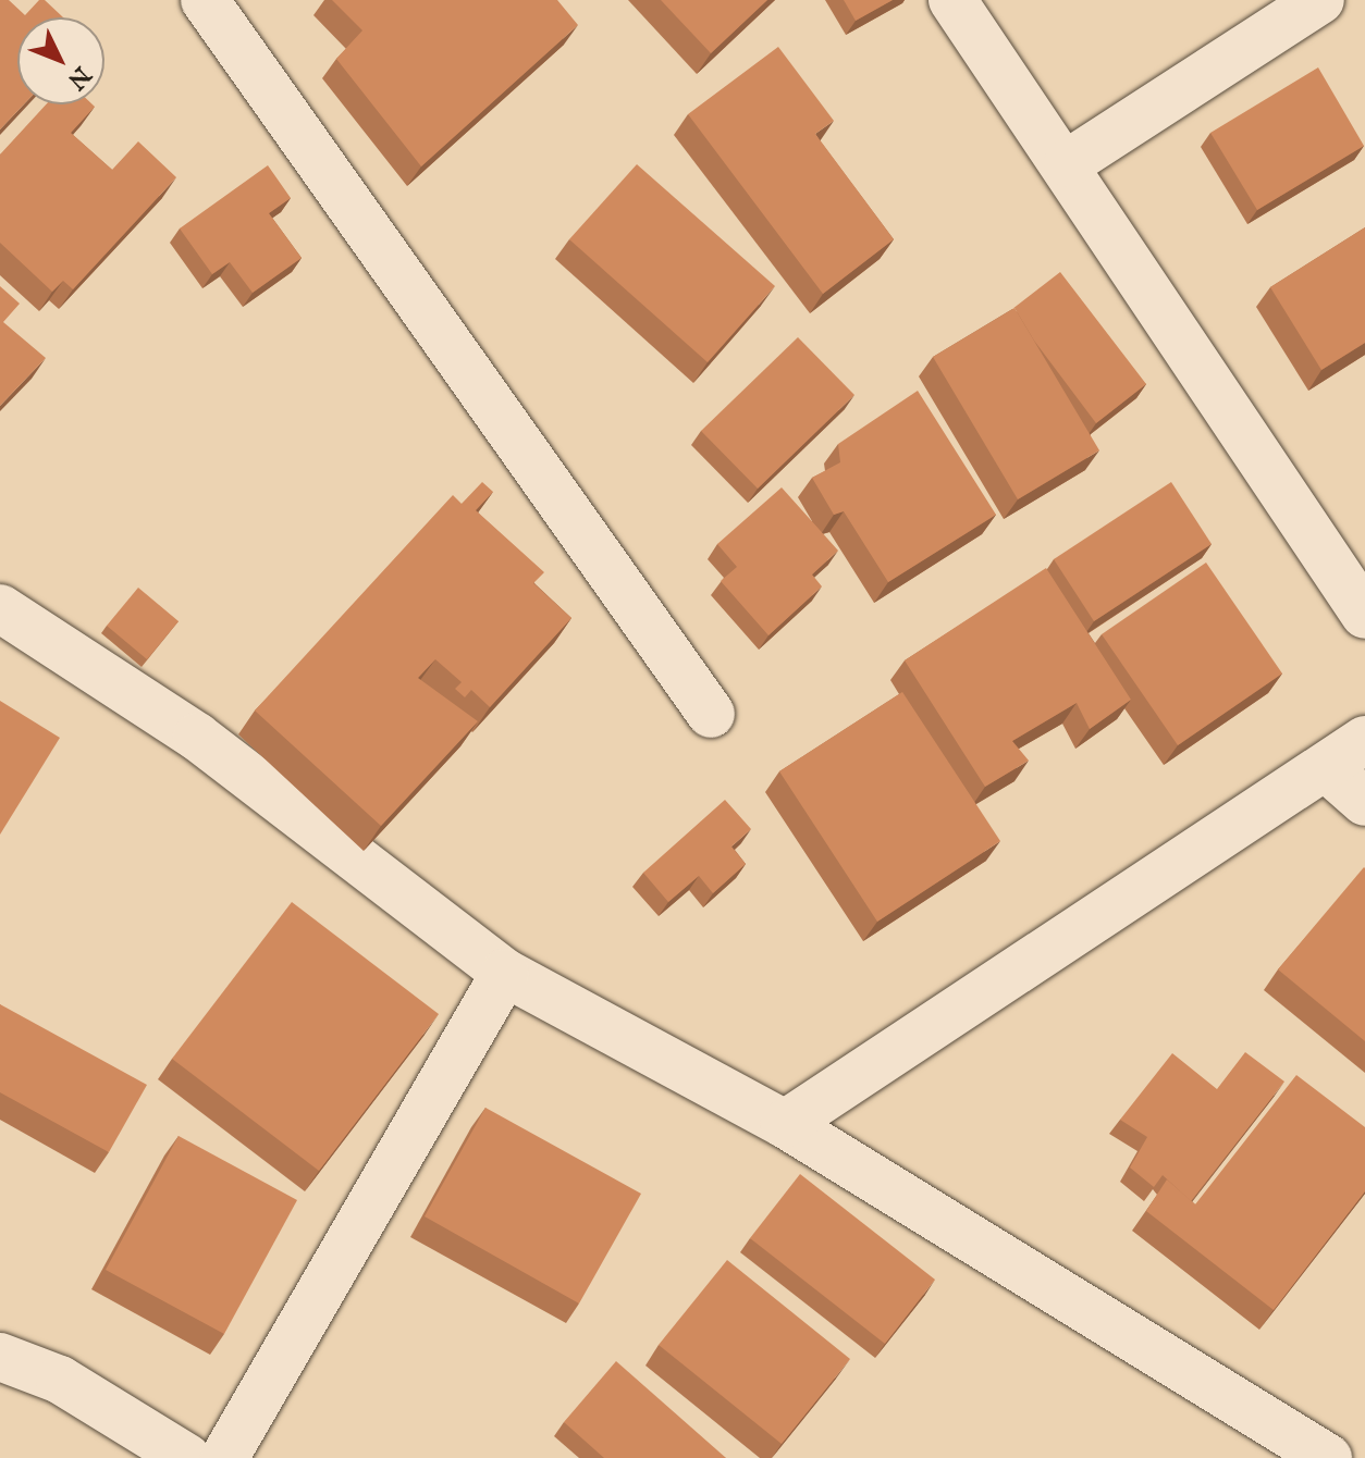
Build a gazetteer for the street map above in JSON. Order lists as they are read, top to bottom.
{
  "north": "bottom right"
}
